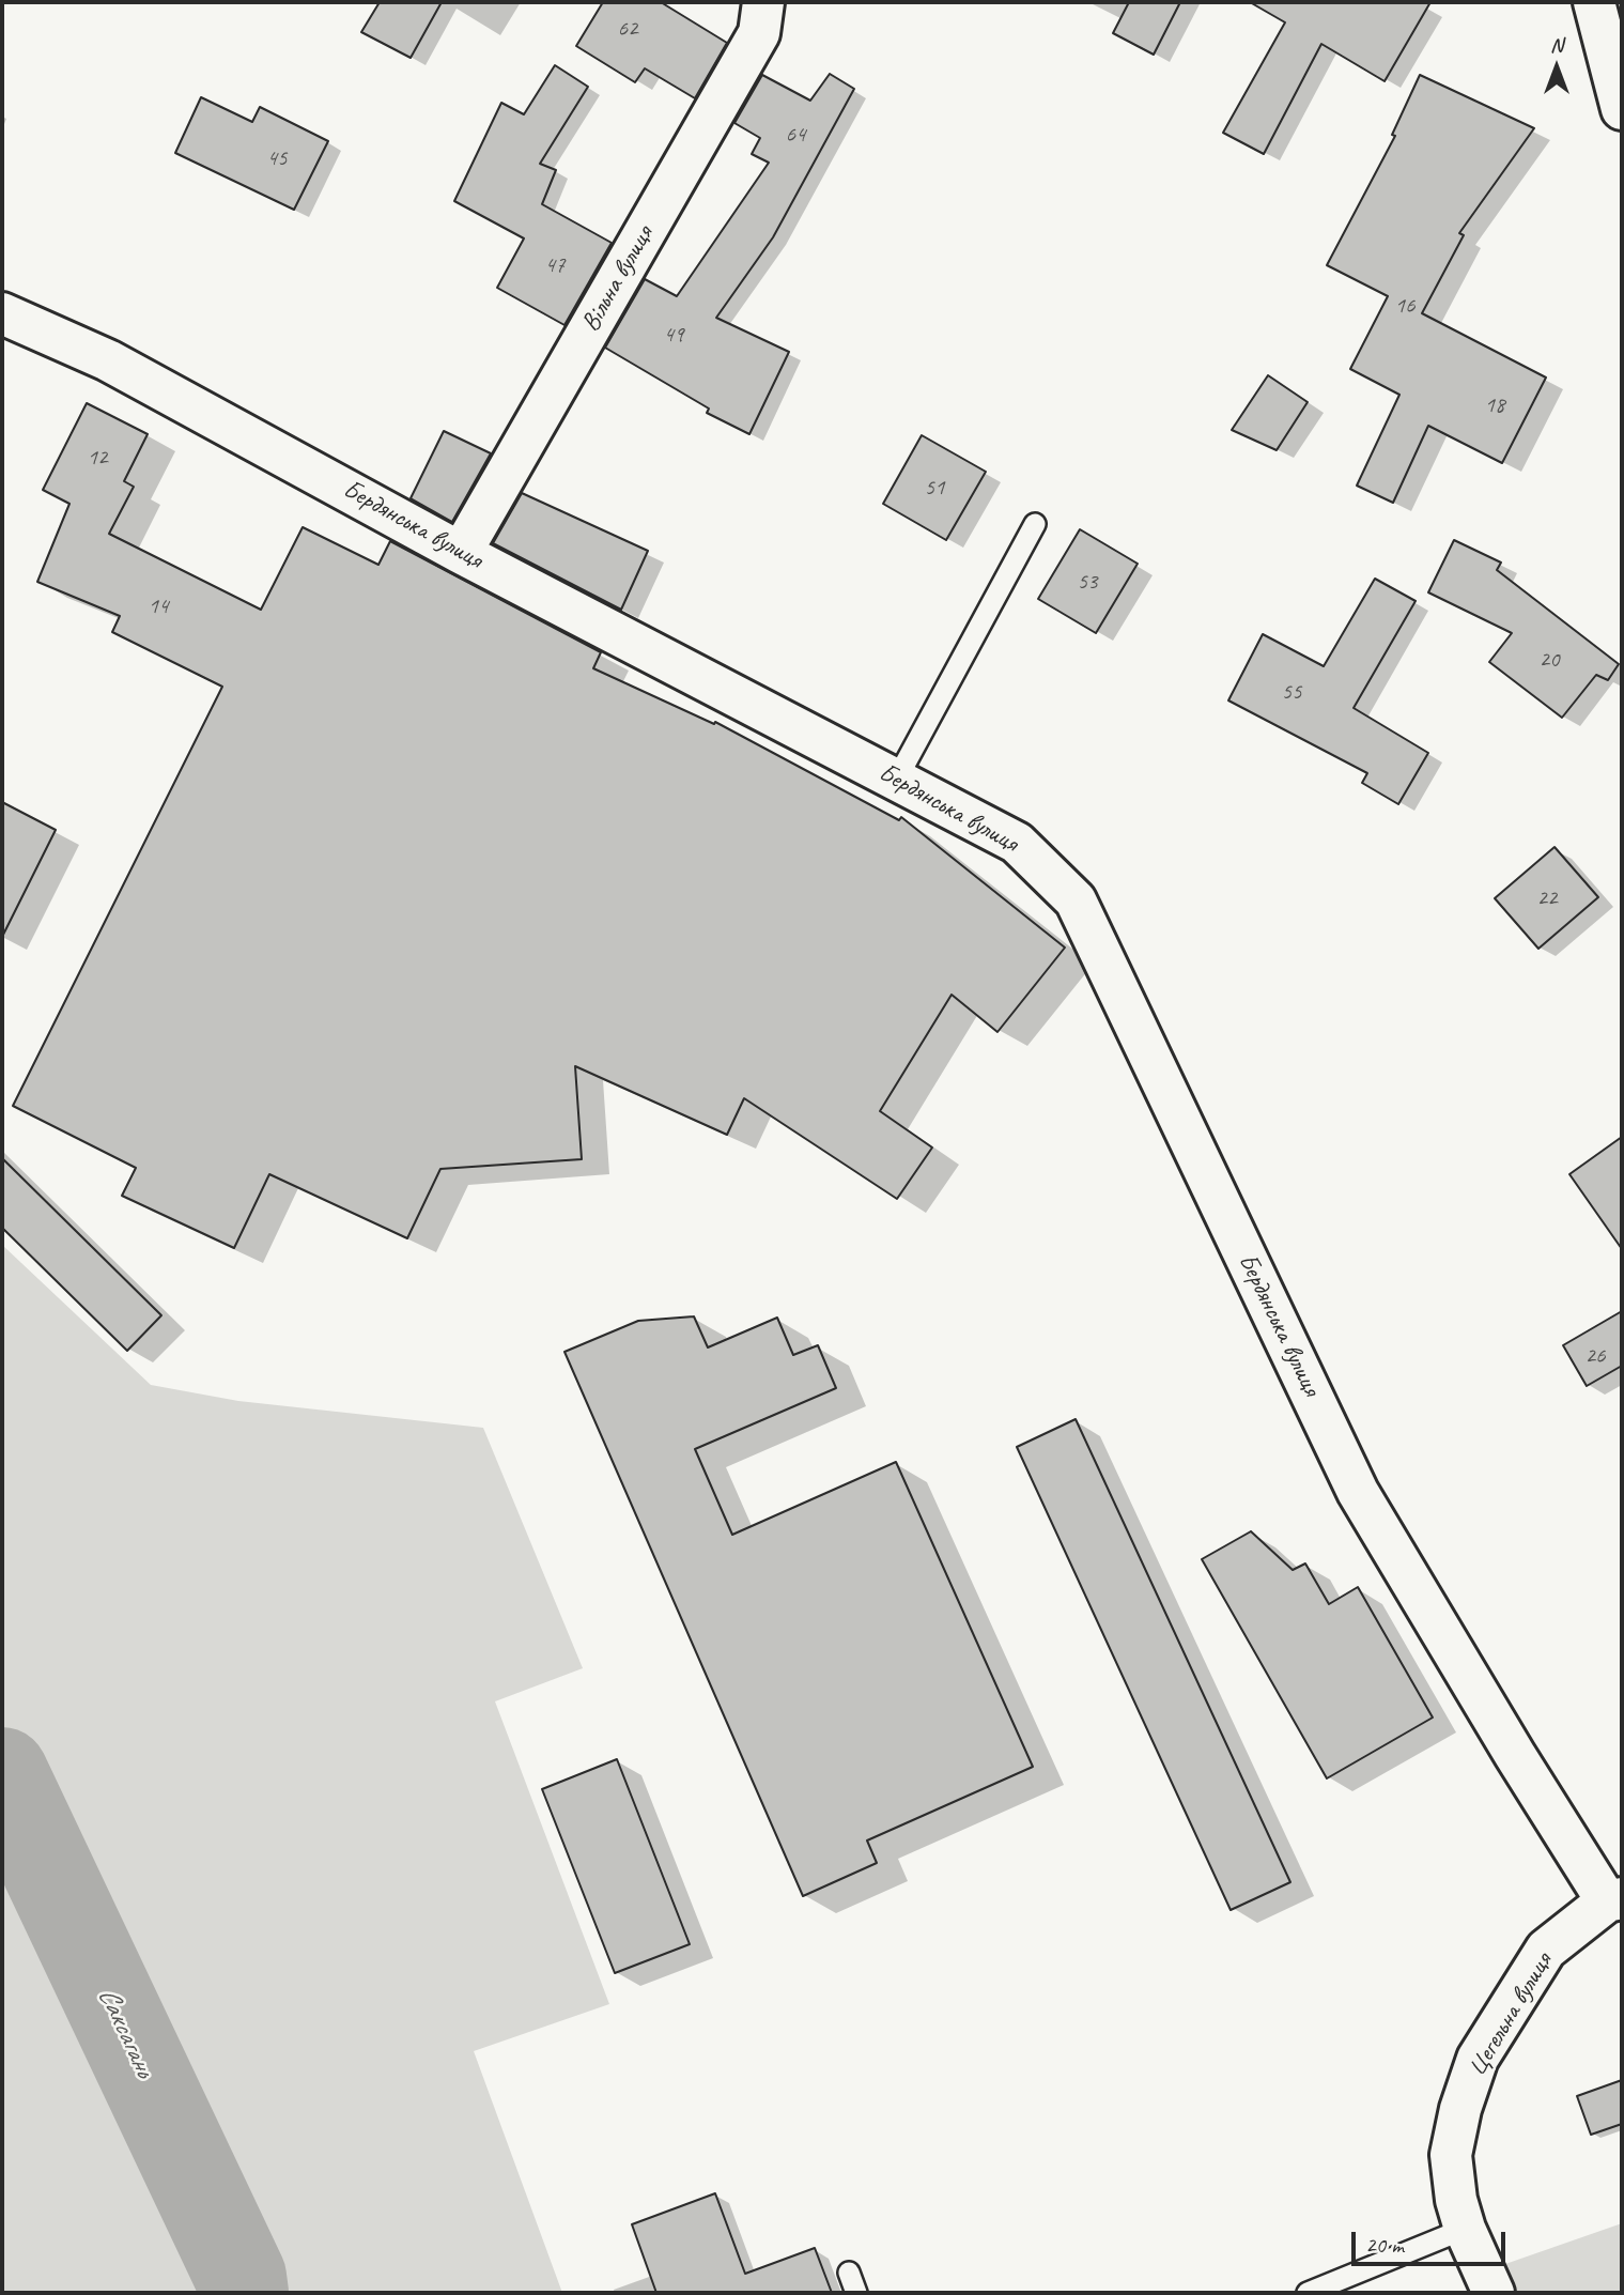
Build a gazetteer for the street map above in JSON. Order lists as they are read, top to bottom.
{
  "streets": {
    "street": ["Вільна вулиця", "Бердянська вулиця", "Цегельна вулиця"]
  },
  "crossings": [
    ["Вільна вулиця", "Бердянська вулиця"],
    ["Бердянська вулиця", "Цегельна вулиця"]
  ],
  "water": ["Саксагань"],
  "house_numbers": [
    "62",
    "64",
    "45",
    "47",
    "16",
    "49",
    "18",
    "12",
    "51",
    "53",
    "14",
    "20",
    "55",
    "22",
    "26"
  ],
  "scale_bar": "20 m",
  "north": "top"
}
